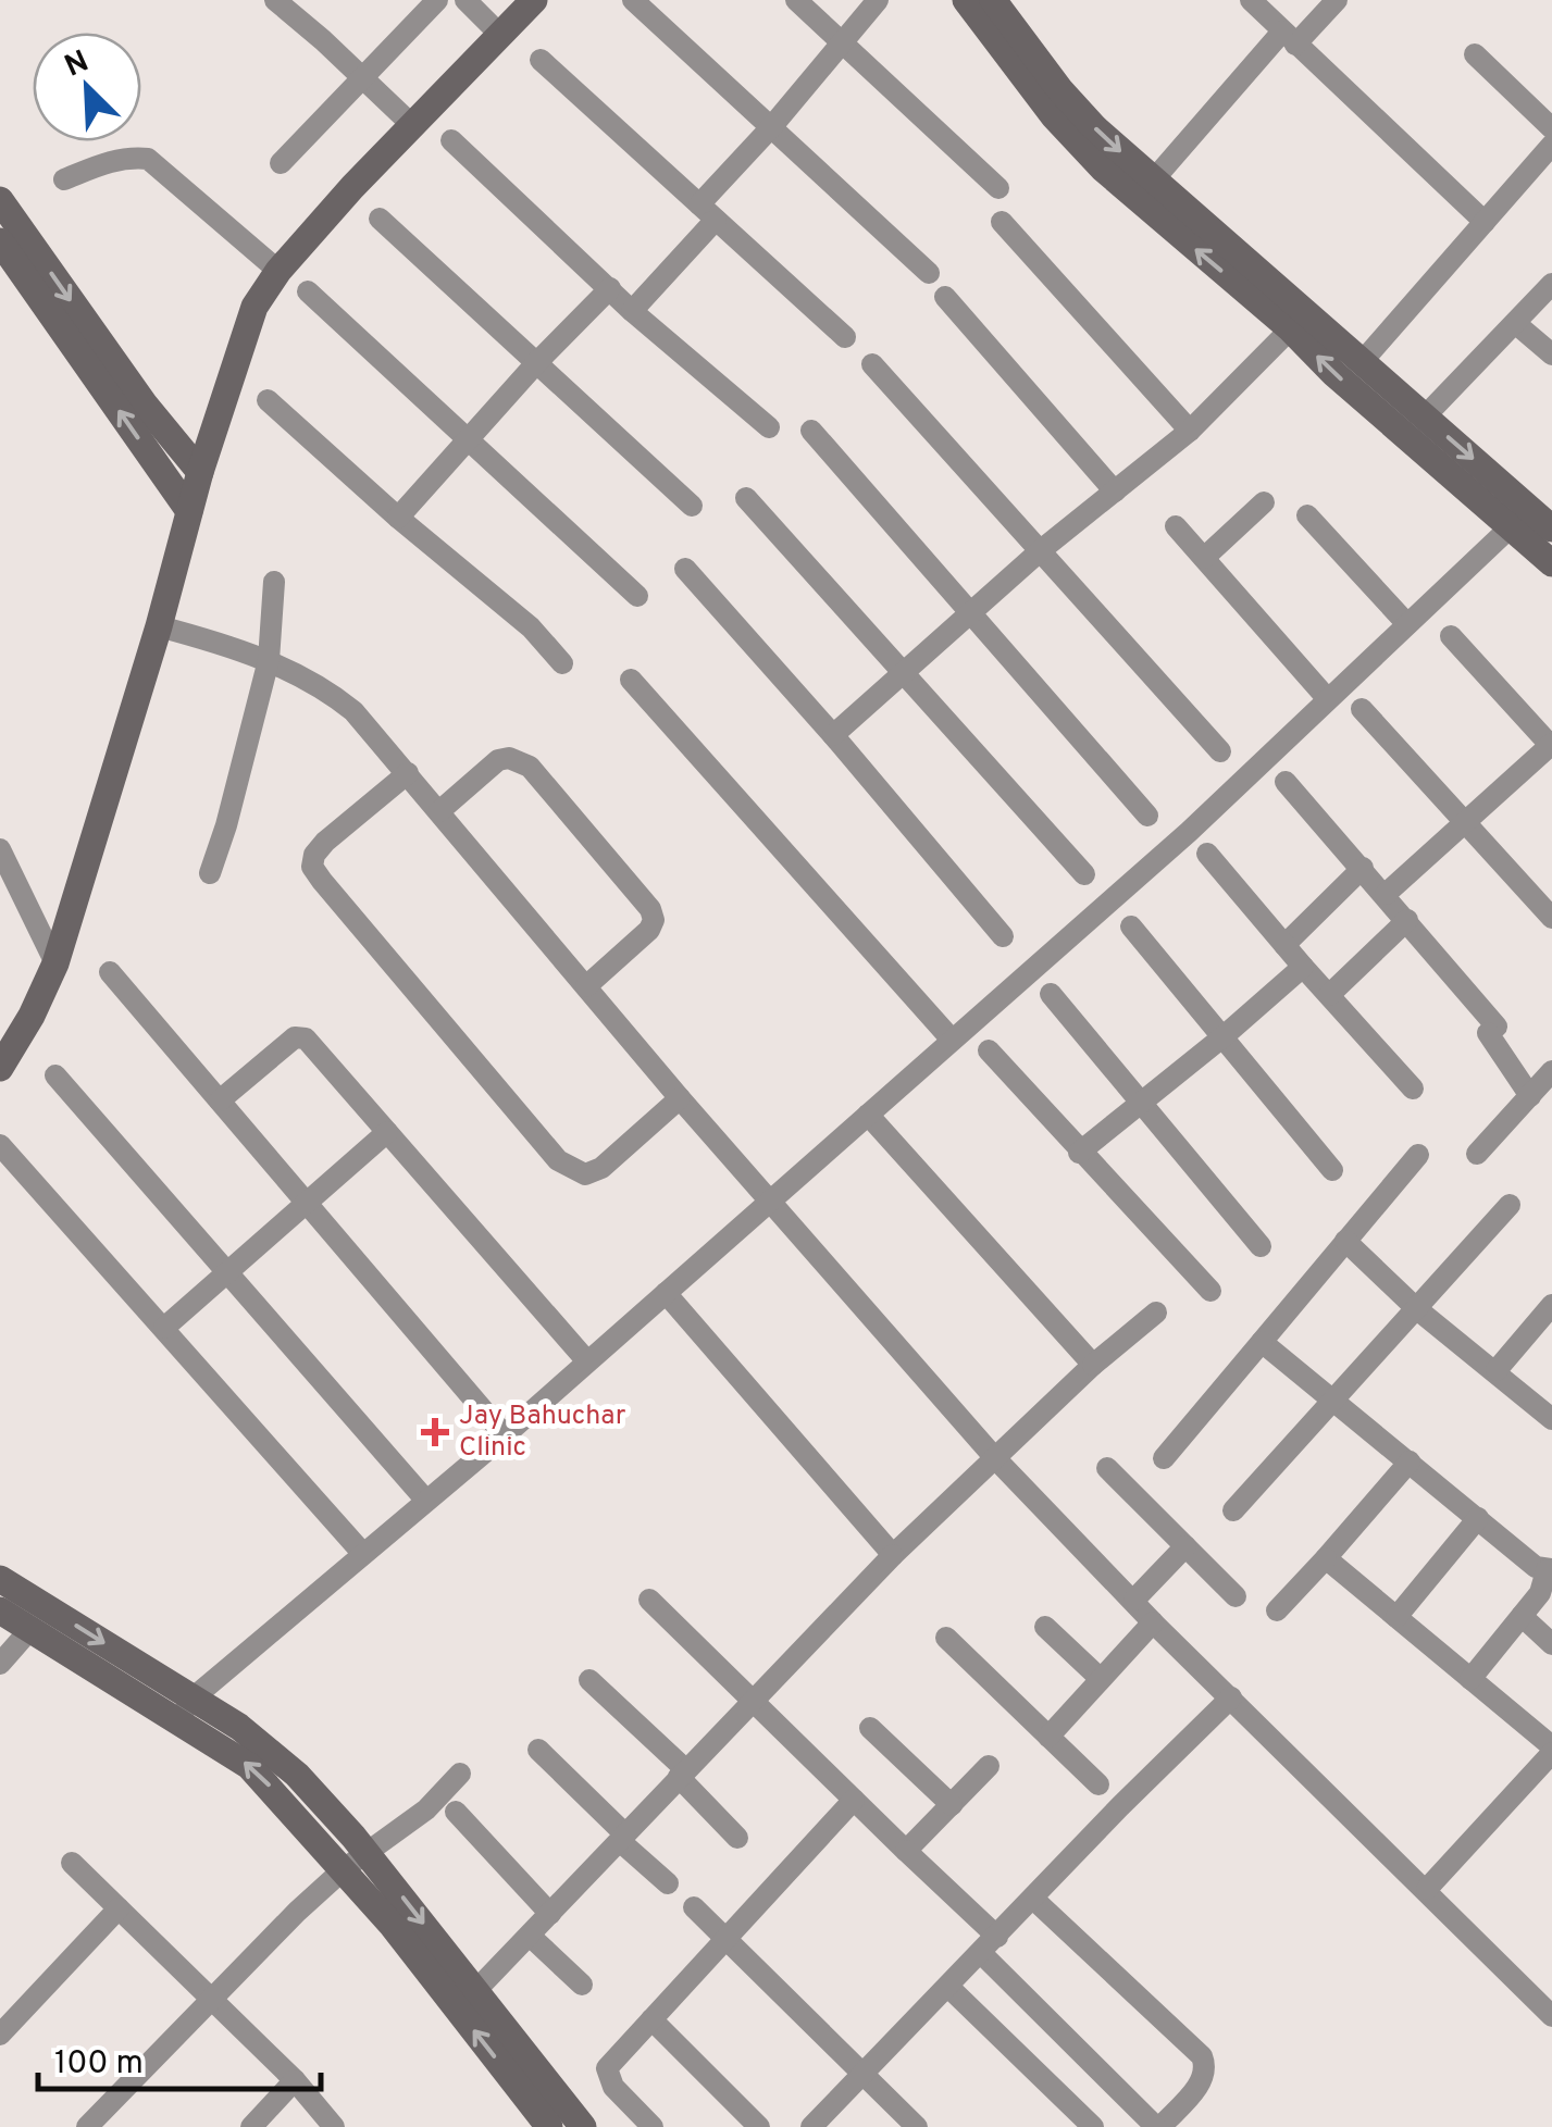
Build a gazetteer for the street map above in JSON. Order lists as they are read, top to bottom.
{
  "places": {
    "health": ["Jay Bahuchar Clinic"]
  },
  "scale_bar": "100 m",
  "north": "top left"
}
